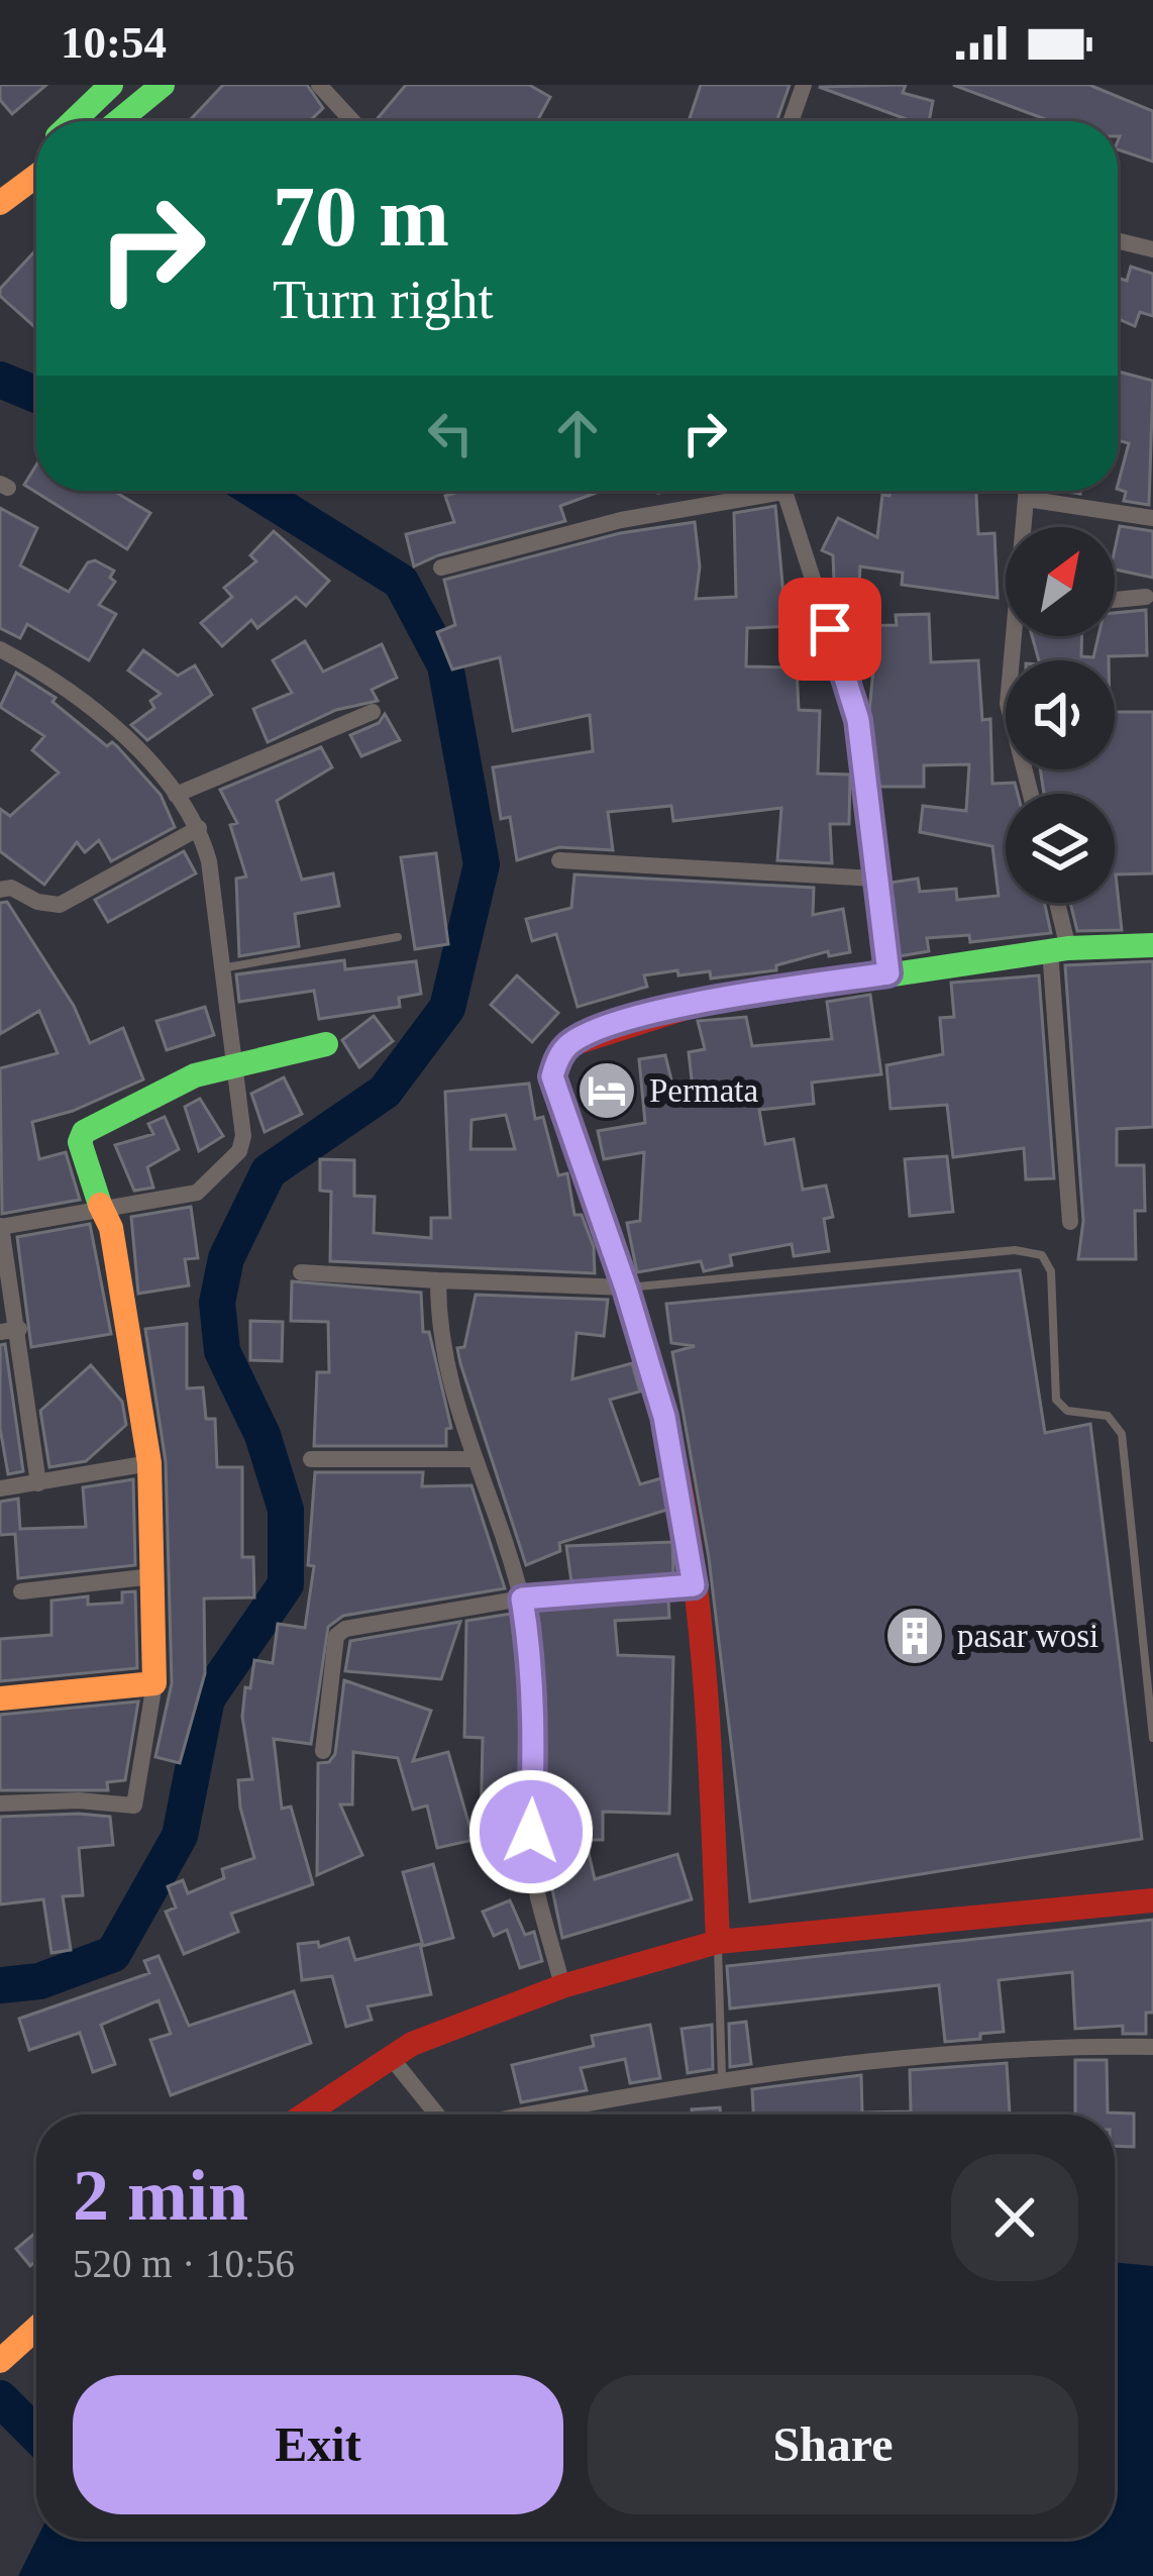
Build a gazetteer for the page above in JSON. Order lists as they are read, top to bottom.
{
  "places": {
    "hotel": ["Permata"],
    "building": ["pasar wosi"]
  },
  "north": "top right",
  "page": {
    "status": "10:54",
    "turn": ["70 m", "Turn right"],
    "heading": ["2 min", "520 m · 10:56"],
    "buttons": ["Exit", "Share"]
  }
}
